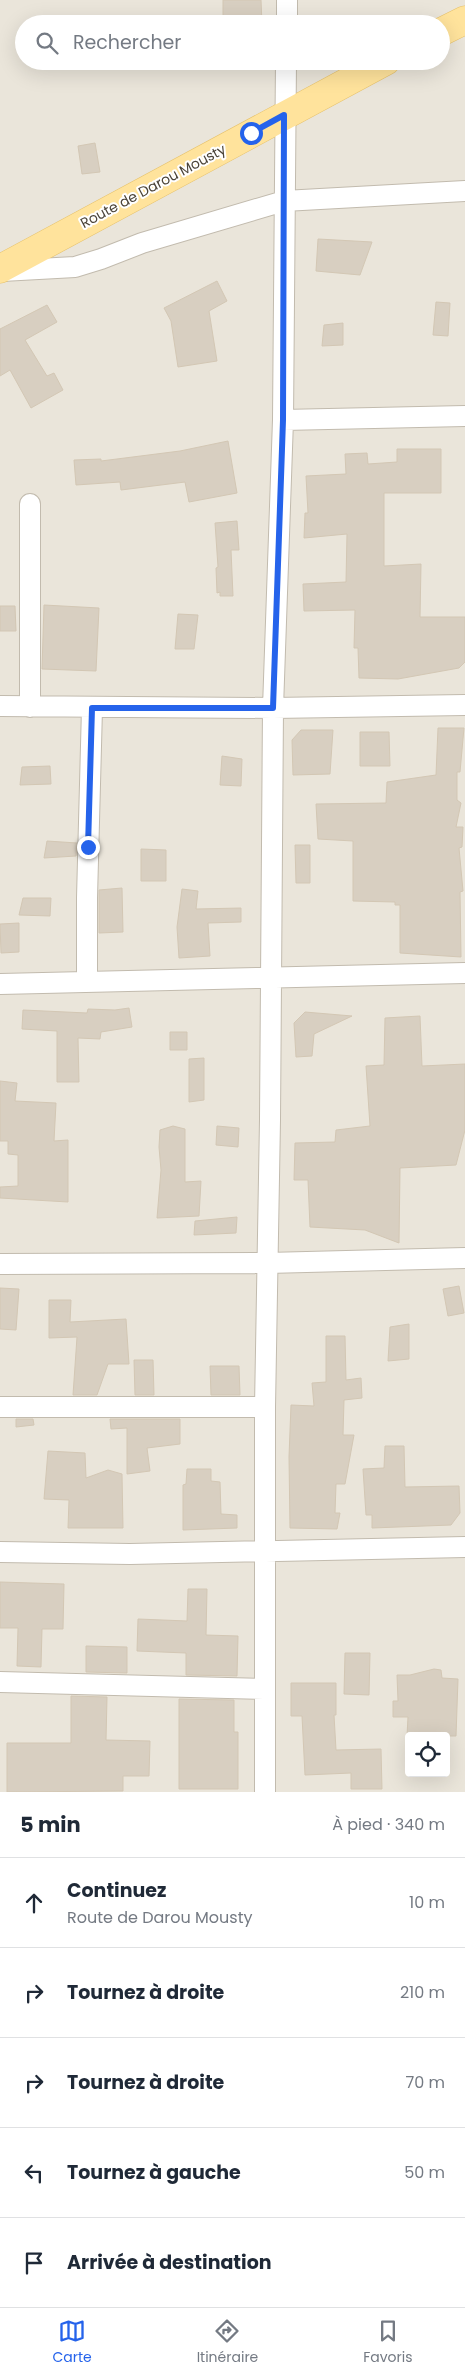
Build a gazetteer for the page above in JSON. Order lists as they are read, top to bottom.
{
  "streets": {
    "main road": ["Route de Darou Mousty"]
  },
  "page": {
    "search": "Rechercher",
    "heading": ["5 min", "À pied · 340 m"],
    "list": [
      ["Continuez", "Route de Darou Mousty", "10 m"],
      ["Tournez à droite", "210 m"],
      ["Tournez à droite", "70 m"],
      ["Tournez à gauche", "50 m"],
      "Arrivée à destination"
    ],
    "nav": ["Carte", "Itinéraire", "Favoris"]
  }
}
